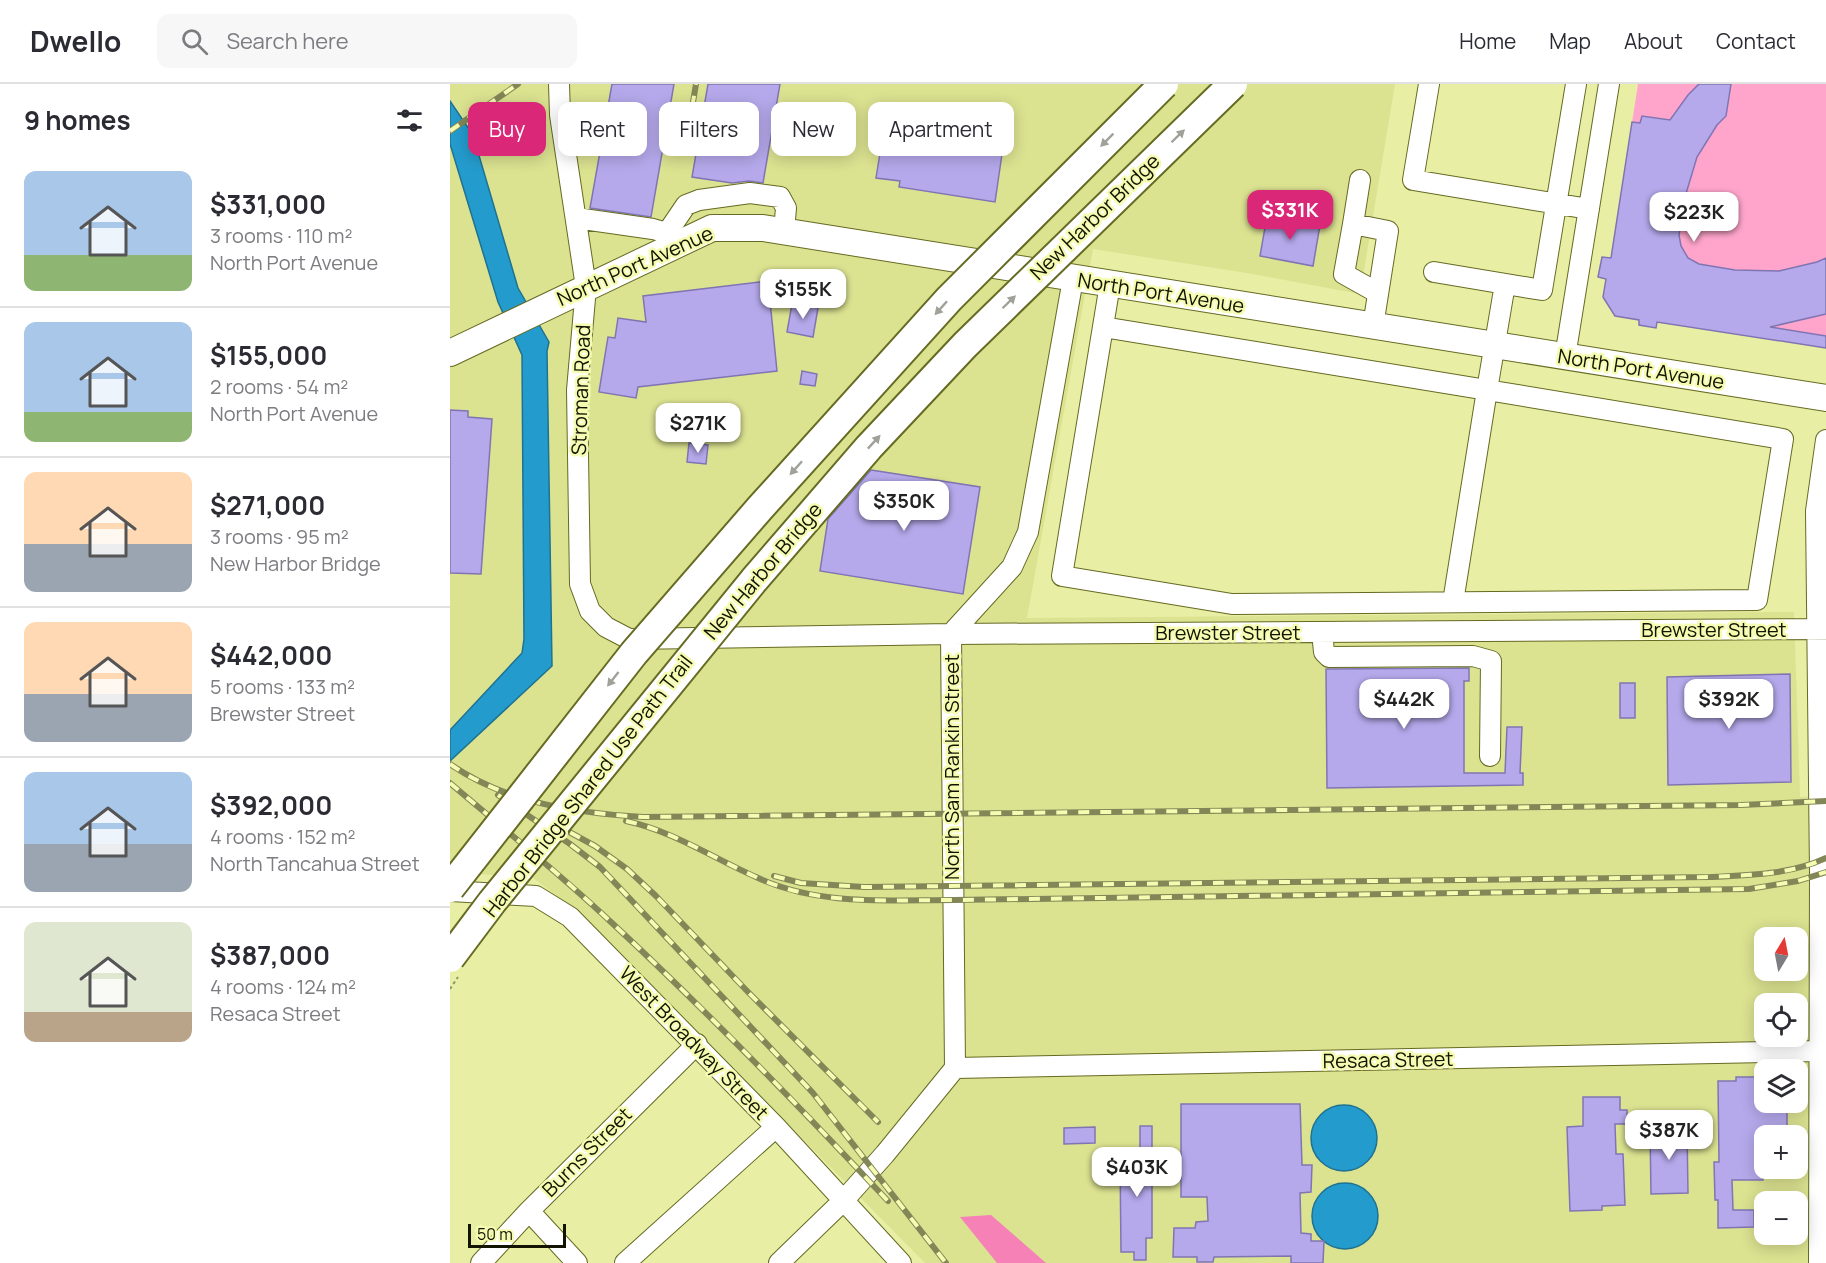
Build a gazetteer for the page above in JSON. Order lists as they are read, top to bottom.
{
  "streets": {
    "highway": ["New Harbor Bridge"],
    "main road": ["North Port Avenue"],
    "street": [
      "Stroman Road",
      "Brewster Street",
      "North Sam Rankin Street",
      "West Broadway Street",
      "Resaca Street",
      "Burns Street"
    ]
  },
  "crossings": [
    ["North Port Avenue", "Stroman Road"],
    ["North Port Avenue", "North Sam Rankin Street"],
    ["Stroman Road", "Brewster Street"],
    ["Brewster Street", "North Sam Rankin Street"],
    ["North Sam Rankin Street", "Resaca Street"],
    ["West Broadway Street", "Burns Street"]
  ],
  "scale_bar": "50 m",
  "north": "top",
  "page": {
    "header": "Dwello",
    "search": "Search here",
    "nav": [
      "Home",
      "Map",
      "About",
      "Contact"
    ],
    "heading": "9 homes",
    "chip": [
      "Buy",
      "Rent",
      "Filters",
      "New",
      "Apartment"
    ],
    "list": [
      {
        "name": "$331,000",
        "note": "3 rooms · 110 m² · North Port Avenue"
      },
      {
        "name": "$155,000",
        "note": "2 rooms · 54 m² · North Port Avenue"
      },
      {
        "name": "$271,000",
        "note": "3 rooms · 95 m² · New Harbor Bridge"
      },
      {
        "name": "$442,000",
        "note": "5 rooms · 133 m² · Brewster Street"
      },
      {
        "name": "$392,000",
        "note": "4 rooms · 152 m² · North Tancahua Street"
      },
      {
        "name": "$387,000",
        "note": "4 rooms · 124 m² · Resaca Street"
      }
    ],
    "price": [
      "$331K",
      "$223K",
      "$155K",
      "$271K",
      "$350K",
      "$442K",
      "$392K",
      "$387K",
      "$403K"
    ],
    "map_buttons": ["+", "−"],
    "scale": "50 m"
  }
}
